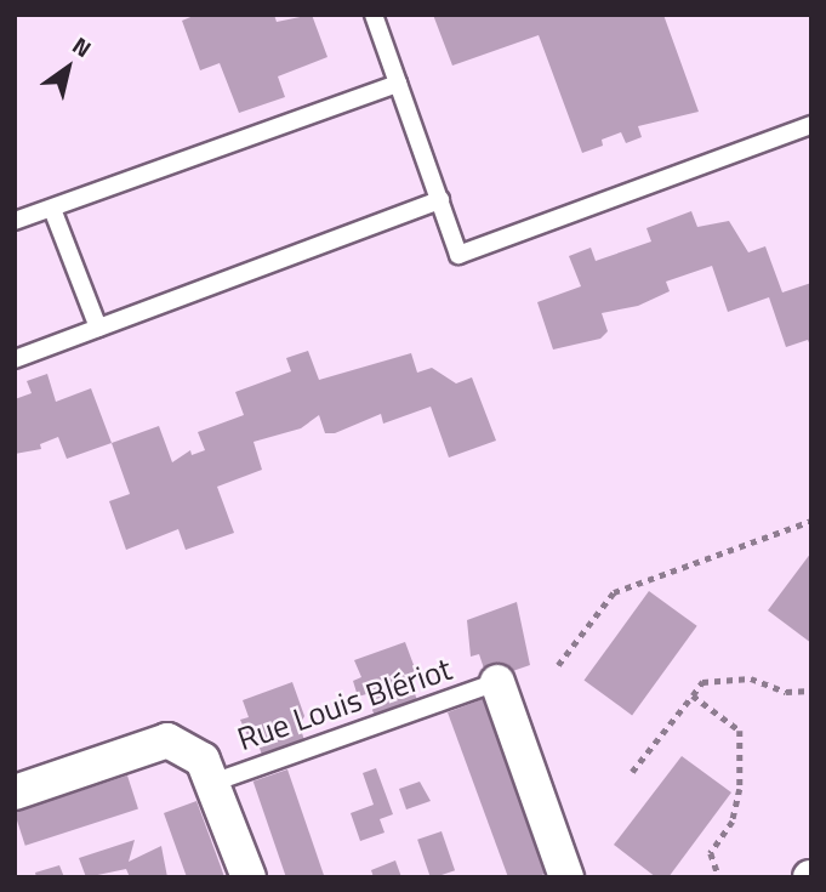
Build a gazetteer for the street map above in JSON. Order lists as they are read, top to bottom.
{
  "streets": {
    "lane": ["Rue Louis Blériot"]
  },
  "north": "top right"
}
